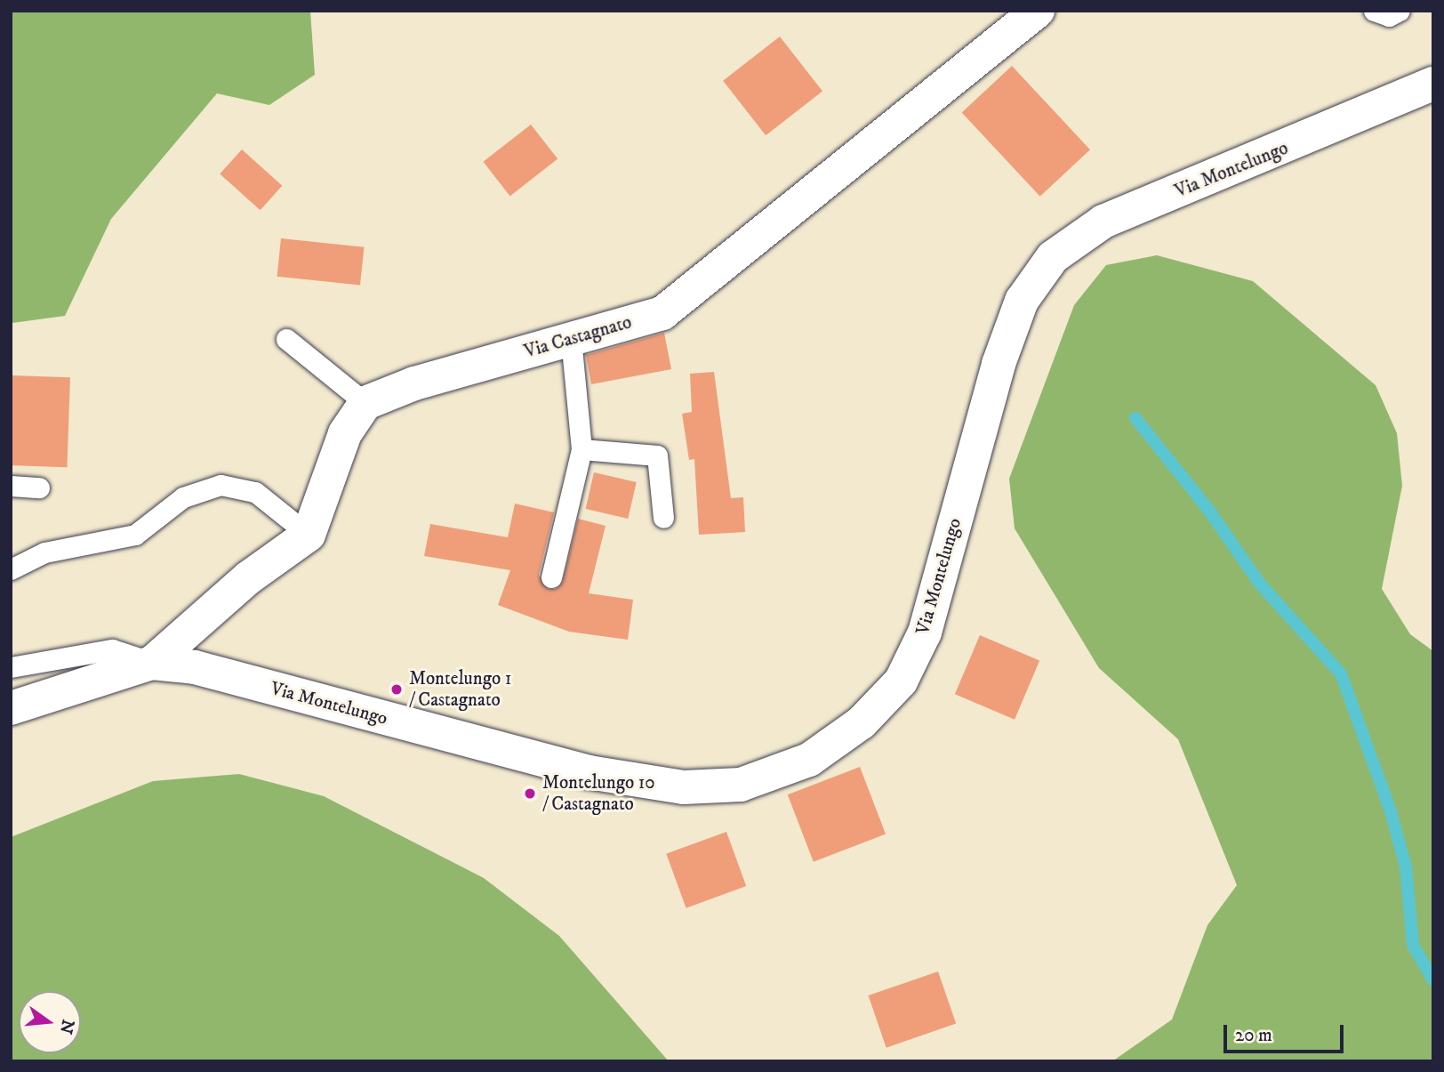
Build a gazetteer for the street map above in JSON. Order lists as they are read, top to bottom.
{
  "streets": {
    "street": ["Via Montelungo", "Via Castagnato"]
  },
  "places": ["Montelungo 1 / Castagnato", "Montelungo 10 / Castagnato"],
  "scale_bar": "20 m",
  "north": "right"
}
